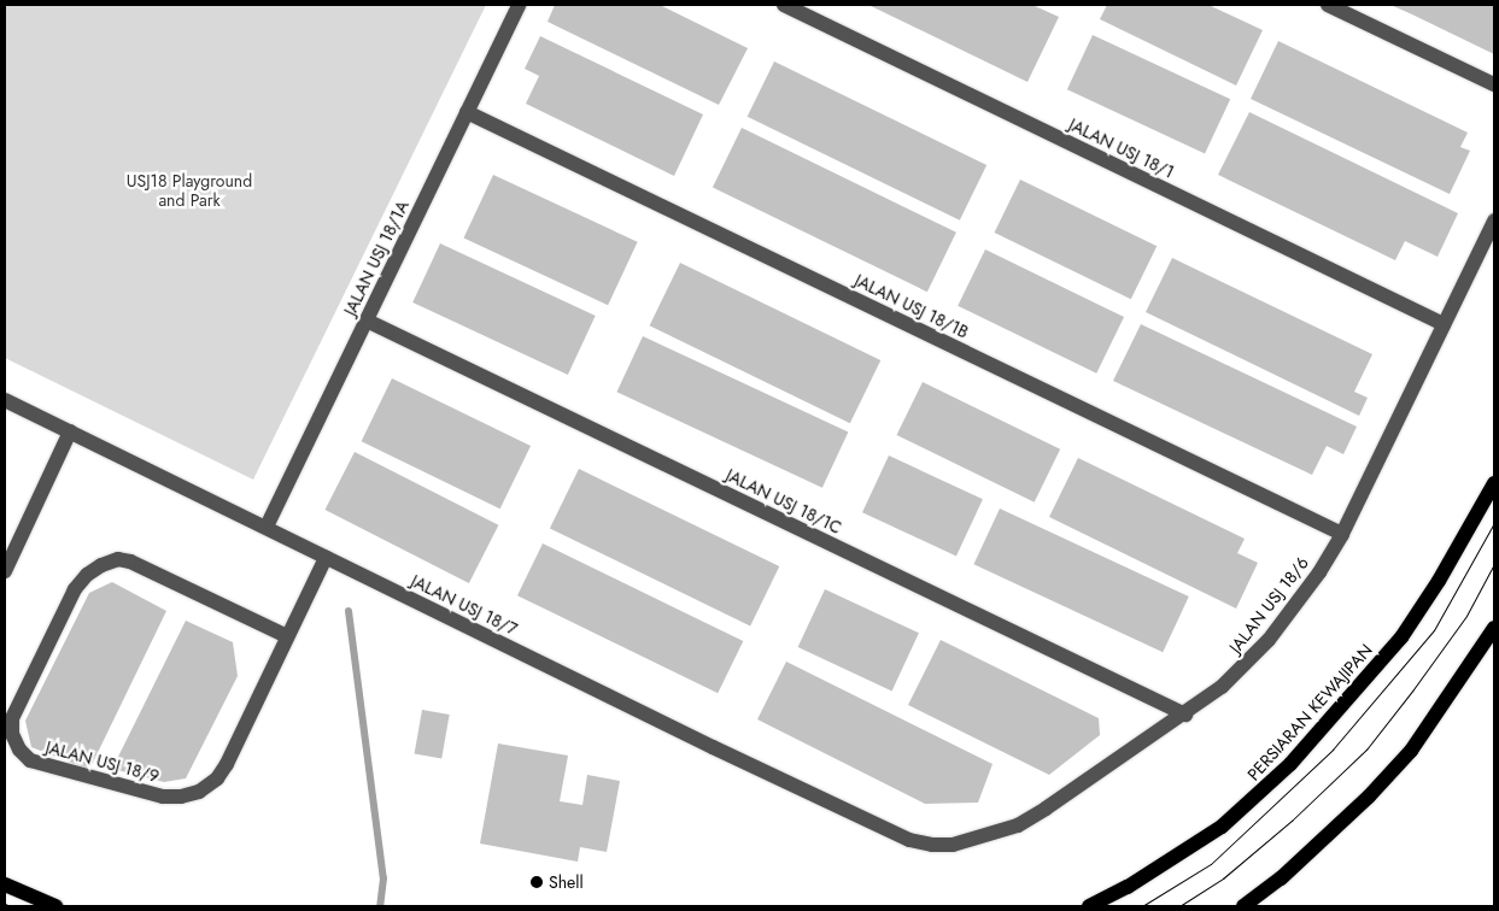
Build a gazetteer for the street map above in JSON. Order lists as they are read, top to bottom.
{
  "streets": {
    "main road": ["PERSIARAN KEWAJIPAN"],
    "street": [
      "JALAN USJ 18/1",
      "JALAN USJ 18/1A",
      "JALAN USJ 18/1B",
      "JALAN USJ 18/1C",
      "JALAN USJ 18/7",
      "JALAN USJ 18/6",
      "JALAN USJ 18/9"
    ]
  },
  "crossings": [
    ["JALAN USJ 18/1", "JALAN USJ 18/6"],
    ["JALAN USJ 18/1A", "JALAN USJ 18/1B"],
    ["JALAN USJ 18/1A", "JALAN USJ 18/1C"],
    ["JALAN USJ 18/1A", "JALAN USJ 18/7"],
    ["JALAN USJ 18/1B", "JALAN USJ 18/6"],
    ["JALAN USJ 18/1C", "JALAN USJ 18/6"],
    ["JALAN USJ 18/7", "JALAN USJ 18/6"],
    ["JALAN USJ 18/7", "JALAN USJ 18/9"]
  ],
  "parks": ["USJ18 Playground and Park"],
  "places": ["Shell"]
}
